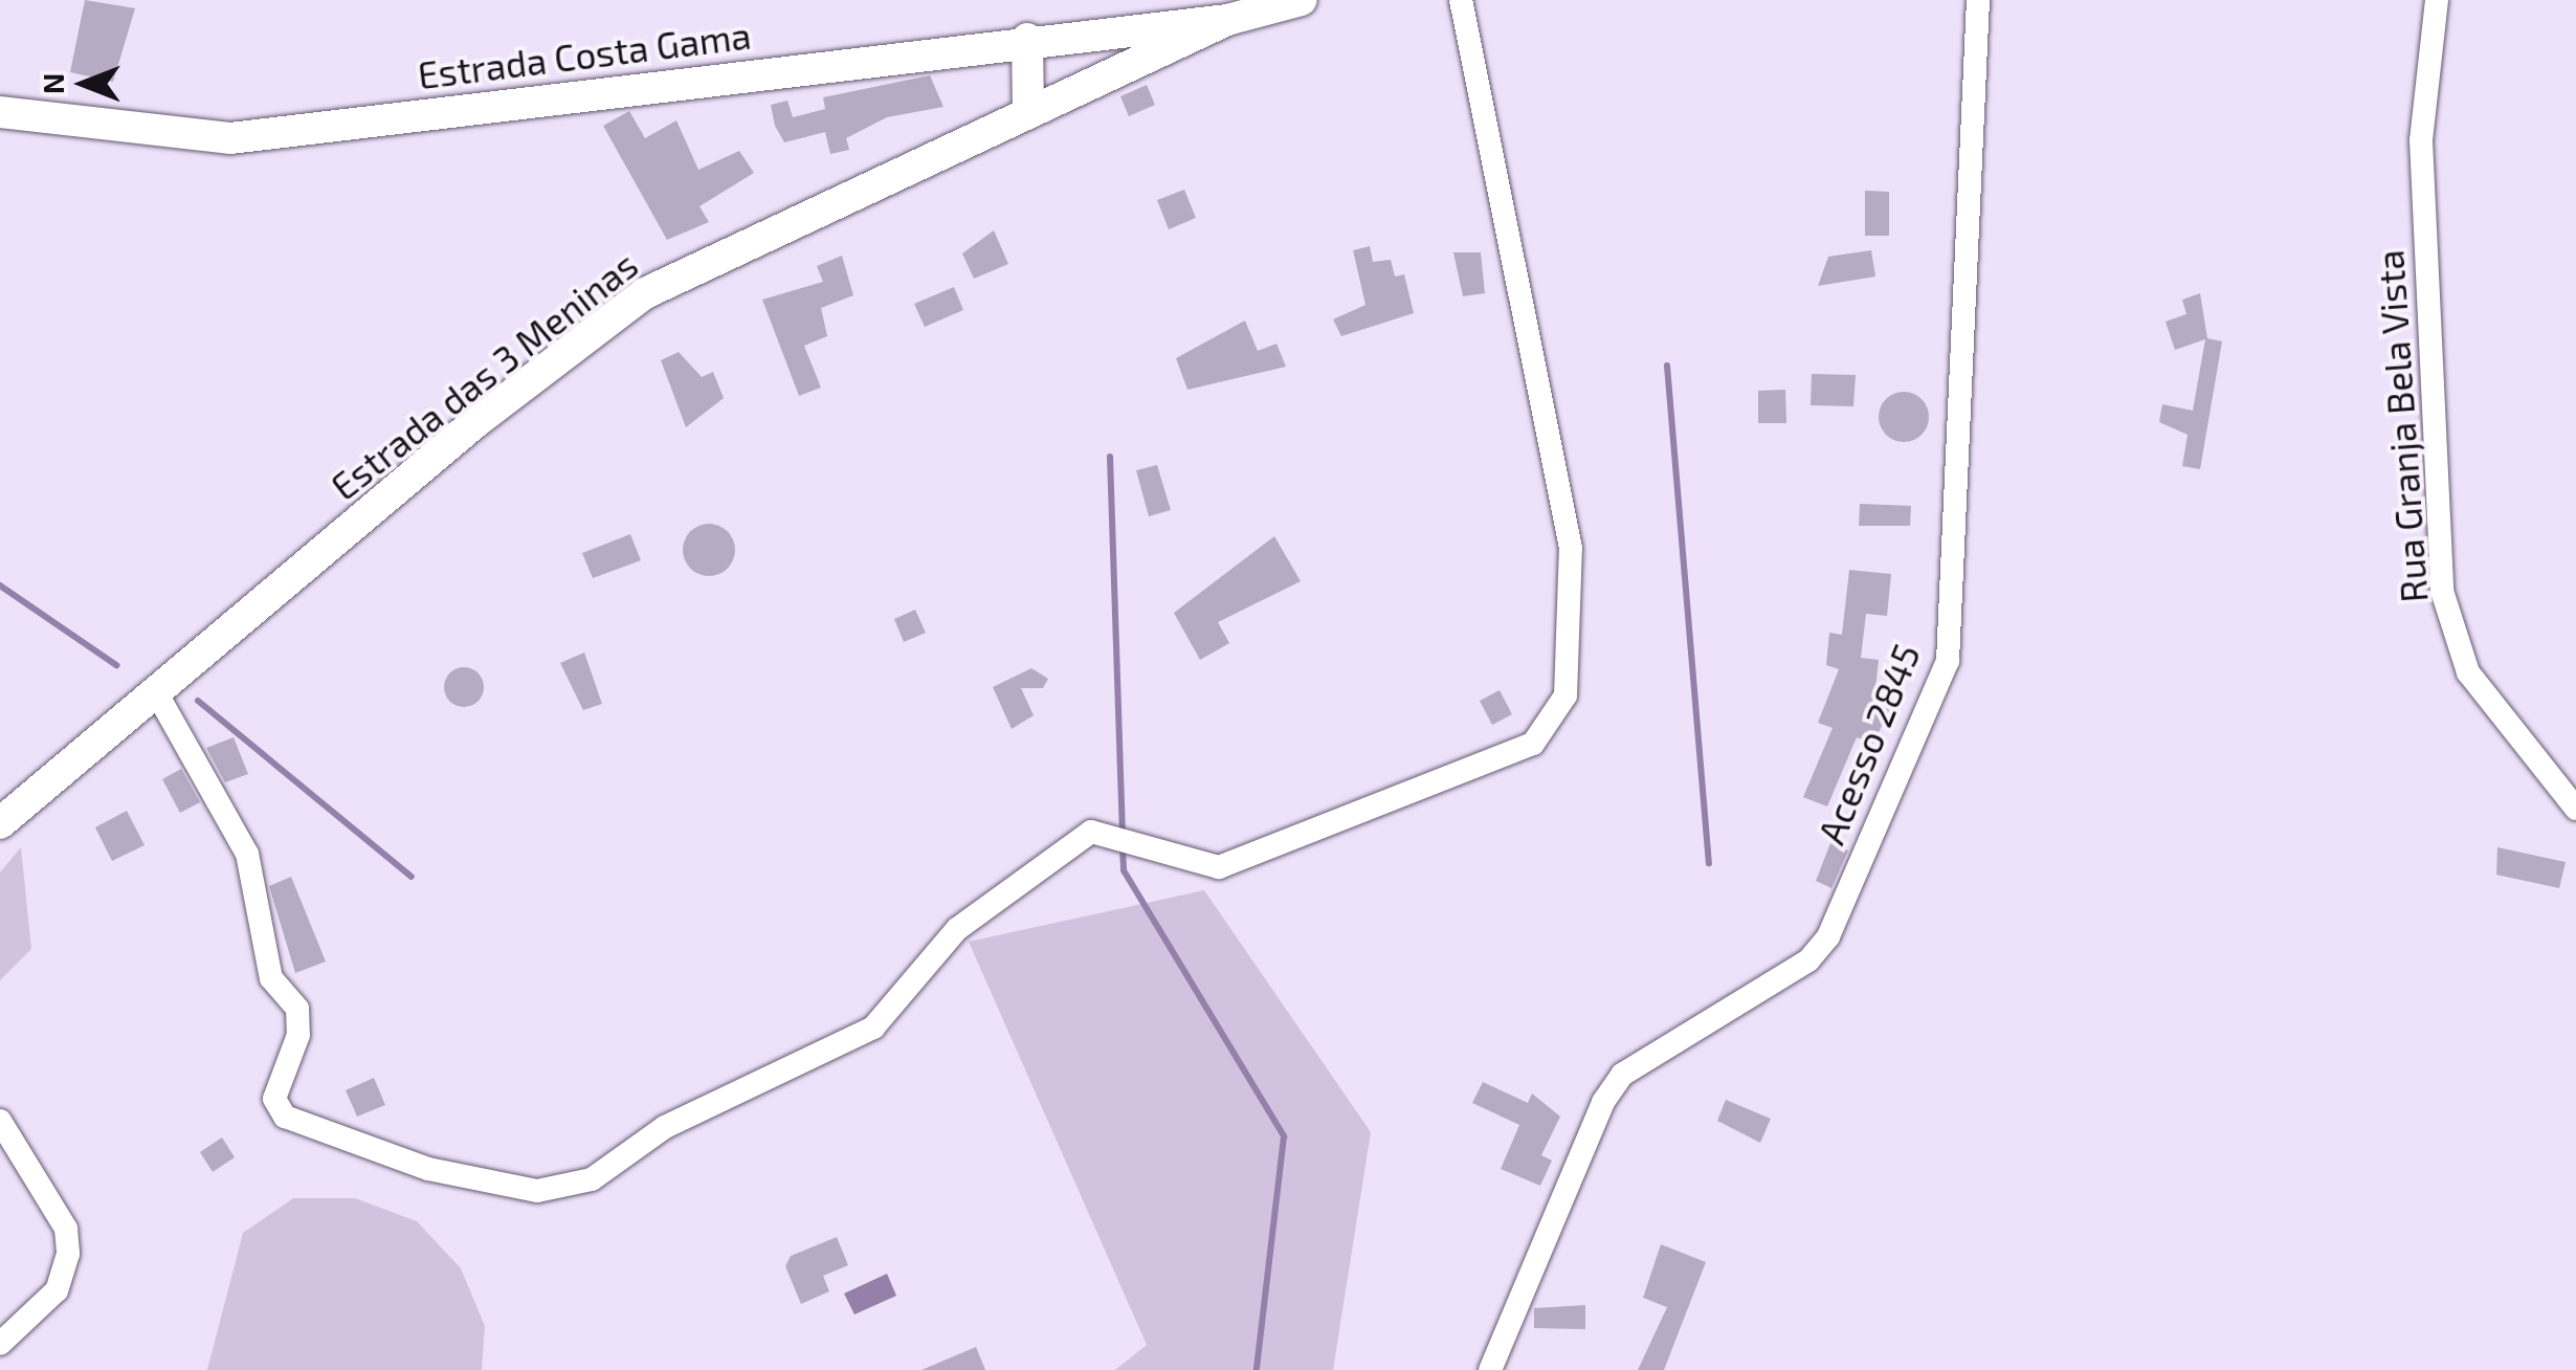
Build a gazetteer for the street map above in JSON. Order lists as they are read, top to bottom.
{
  "streets": {
    "main road": ["Estrada Costa Gama", "Estrada das 3 Meninas"],
    "street": ["Rua Granja Bela Vista", "Acesso 2845"]
  },
  "crossings": [
    ["Estrada Costa Gama", "Estrada das 3 Meninas"]
  ],
  "north": "left"
}
